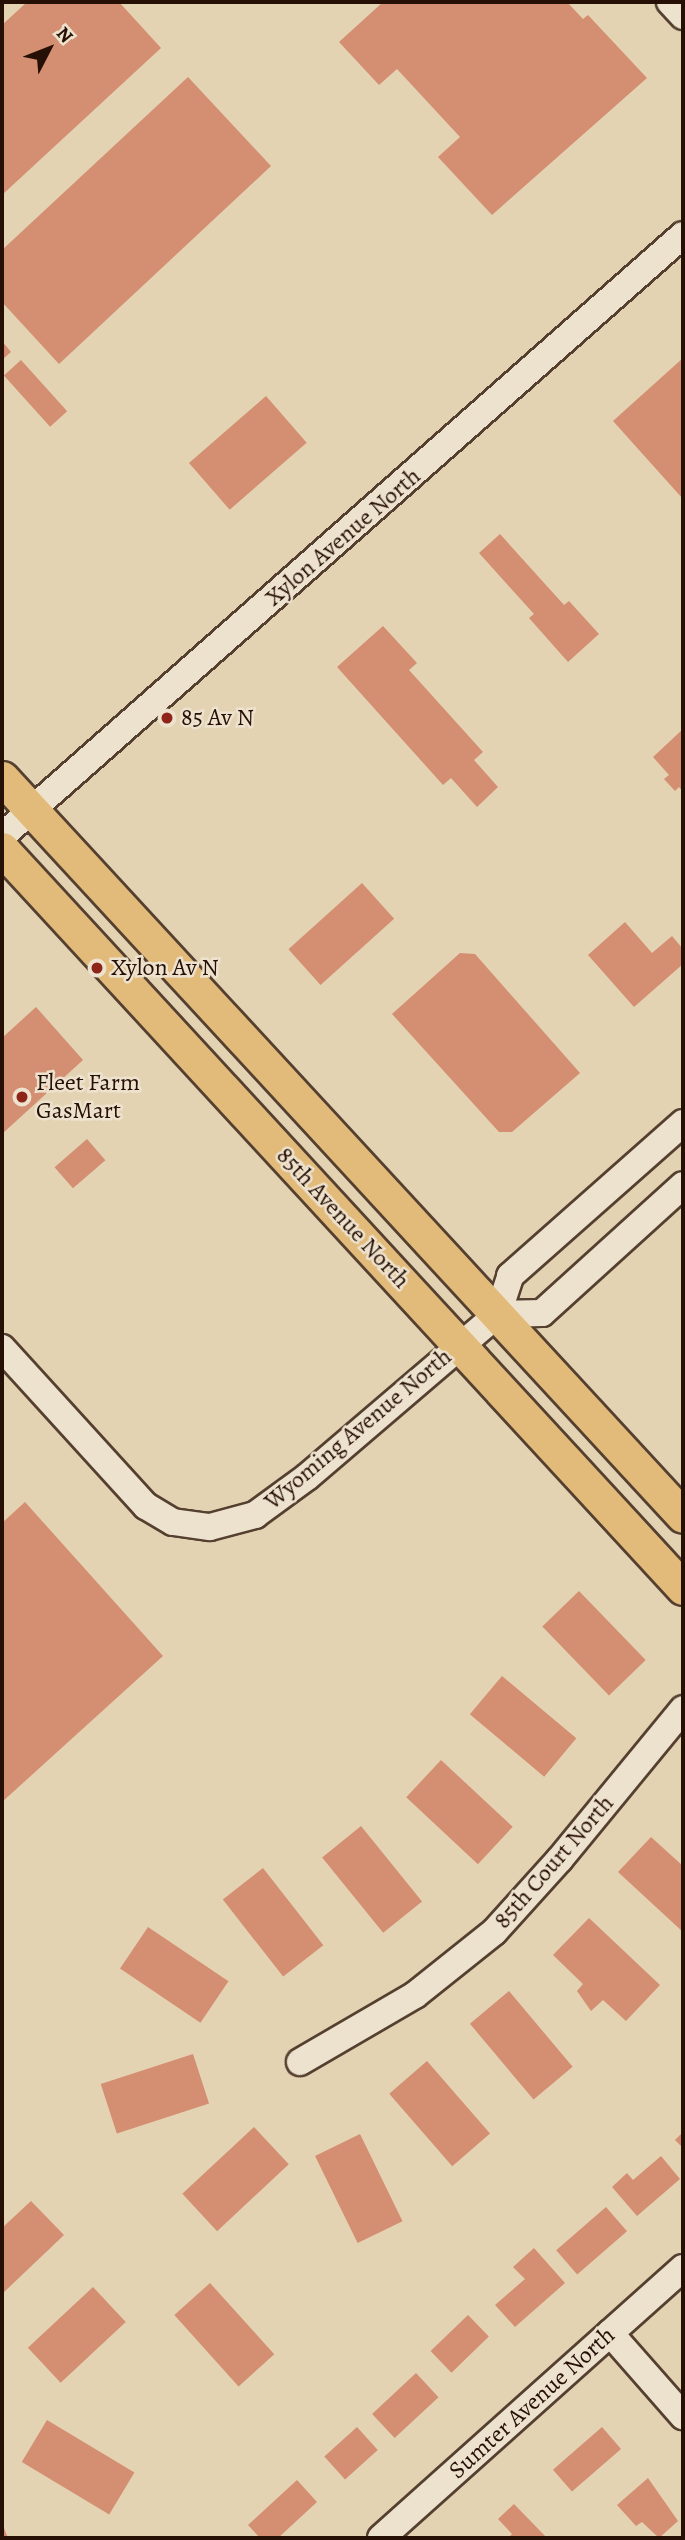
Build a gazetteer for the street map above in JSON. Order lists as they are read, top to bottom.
{
  "streets": {
    "main road": ["85th Avenue North"],
    "street": [
      "Xylon Avenue North",
      "Wyoming Avenue North",
      "85th Court North",
      "Sumter Avenue North"
    ]
  },
  "crossings": [
    ["Xylon Avenue North", "85th Avenue North"],
    ["85th Avenue North", "Wyoming Avenue North"]
  ],
  "places": ["85 Av N", "Xylon Av N", "Fleet Farm GasMart"],
  "north": "top right"
}
